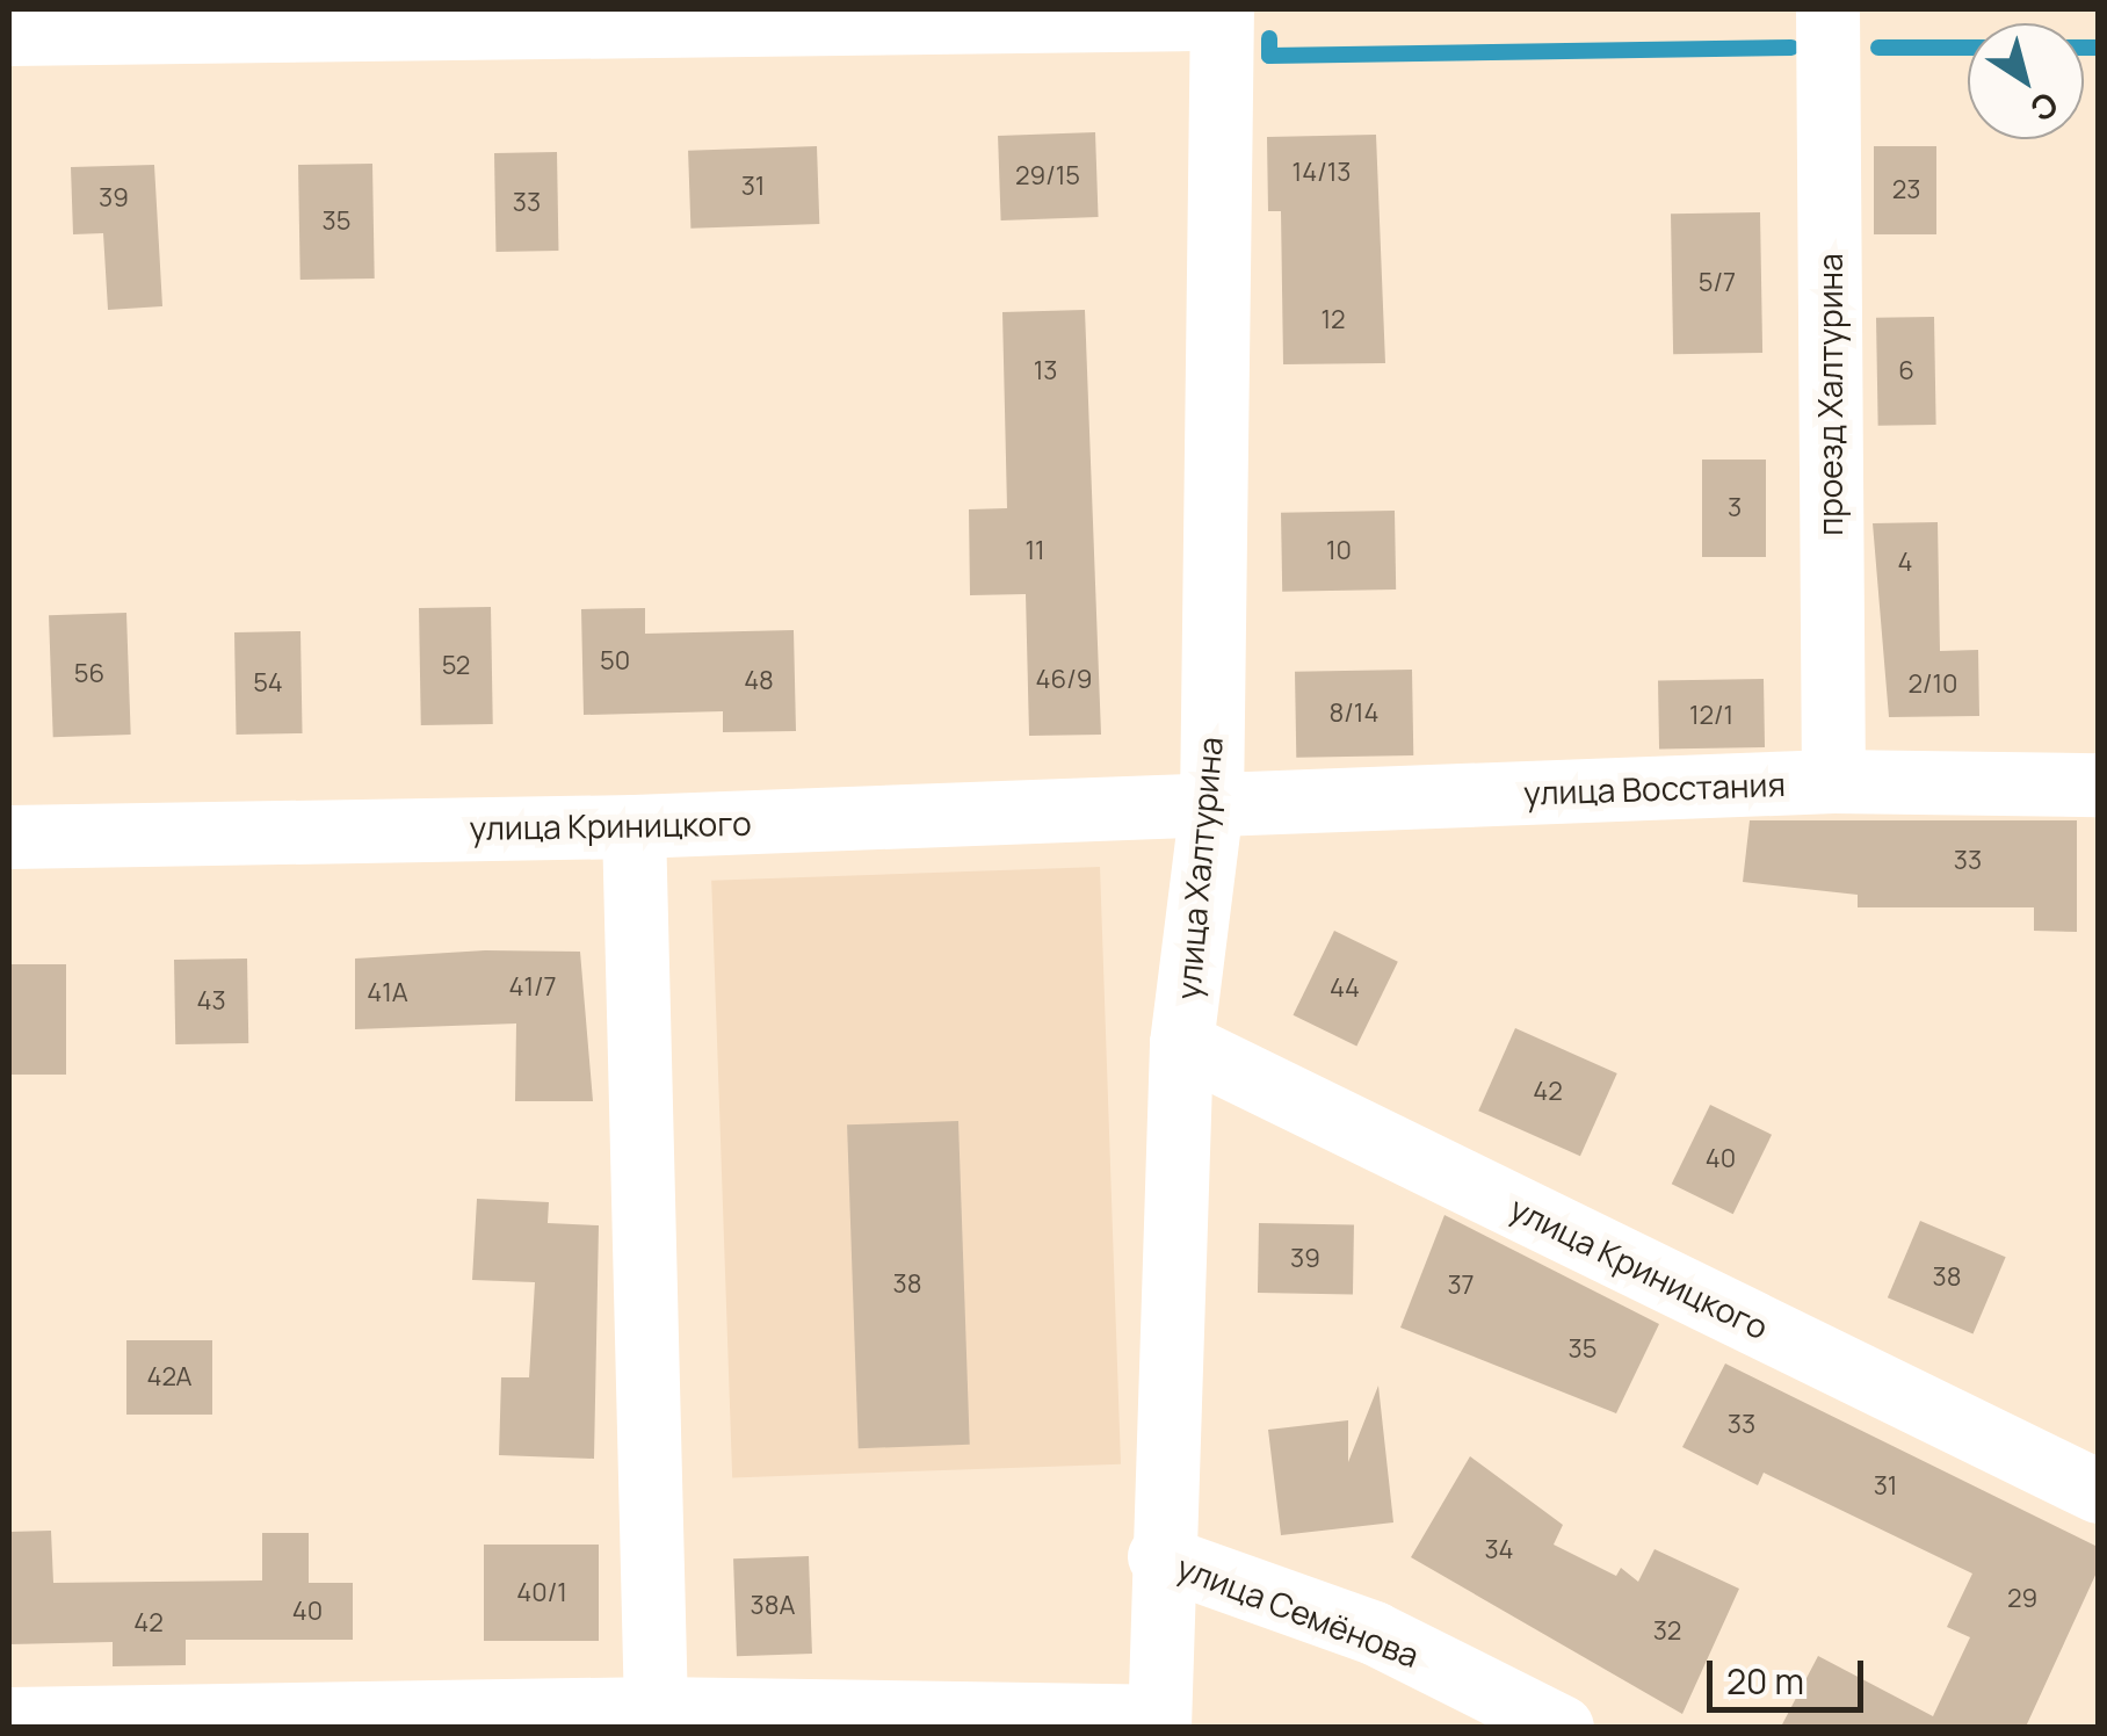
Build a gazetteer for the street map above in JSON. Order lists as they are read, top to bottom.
{
  "streets": {
    "street": [
      "проезд Халтурина",
      "улица Восстания",
      "улица Криницкого",
      "улица Халтурина",
      "улица Семёнова"
    ]
  },
  "crossings": [
    ["проезд Халтурина", "улица Восстания"],
    ["улица Восстания", "улица Криницкого"],
    ["улица Восстания", "улица Халтурина"],
    ["улица Криницкого", "улица Халтурина"],
    ["улица Халтурина", "улица Семёнова"]
  ],
  "house_numbers": [
    "14/13",
    "29/15",
    "31",
    "23",
    "39",
    "33",
    "35",
    "5/7",
    "12",
    "13",
    "6",
    "3",
    "11",
    "10",
    "4",
    "50",
    "52",
    "56",
    "46/9",
    "48",
    "54",
    "2/10",
    "8/14",
    "12/1",
    "33",
    "41/7",
    "44",
    "41А",
    "43",
    "42",
    "40",
    "39",
    "38",
    "38",
    "37",
    "35",
    "42А",
    "33",
    "31",
    "34",
    "40/1",
    "29",
    "38А",
    "40",
    "42",
    "32"
  ],
  "scale_bar": "20 m",
  "north": "bottom right"
}
